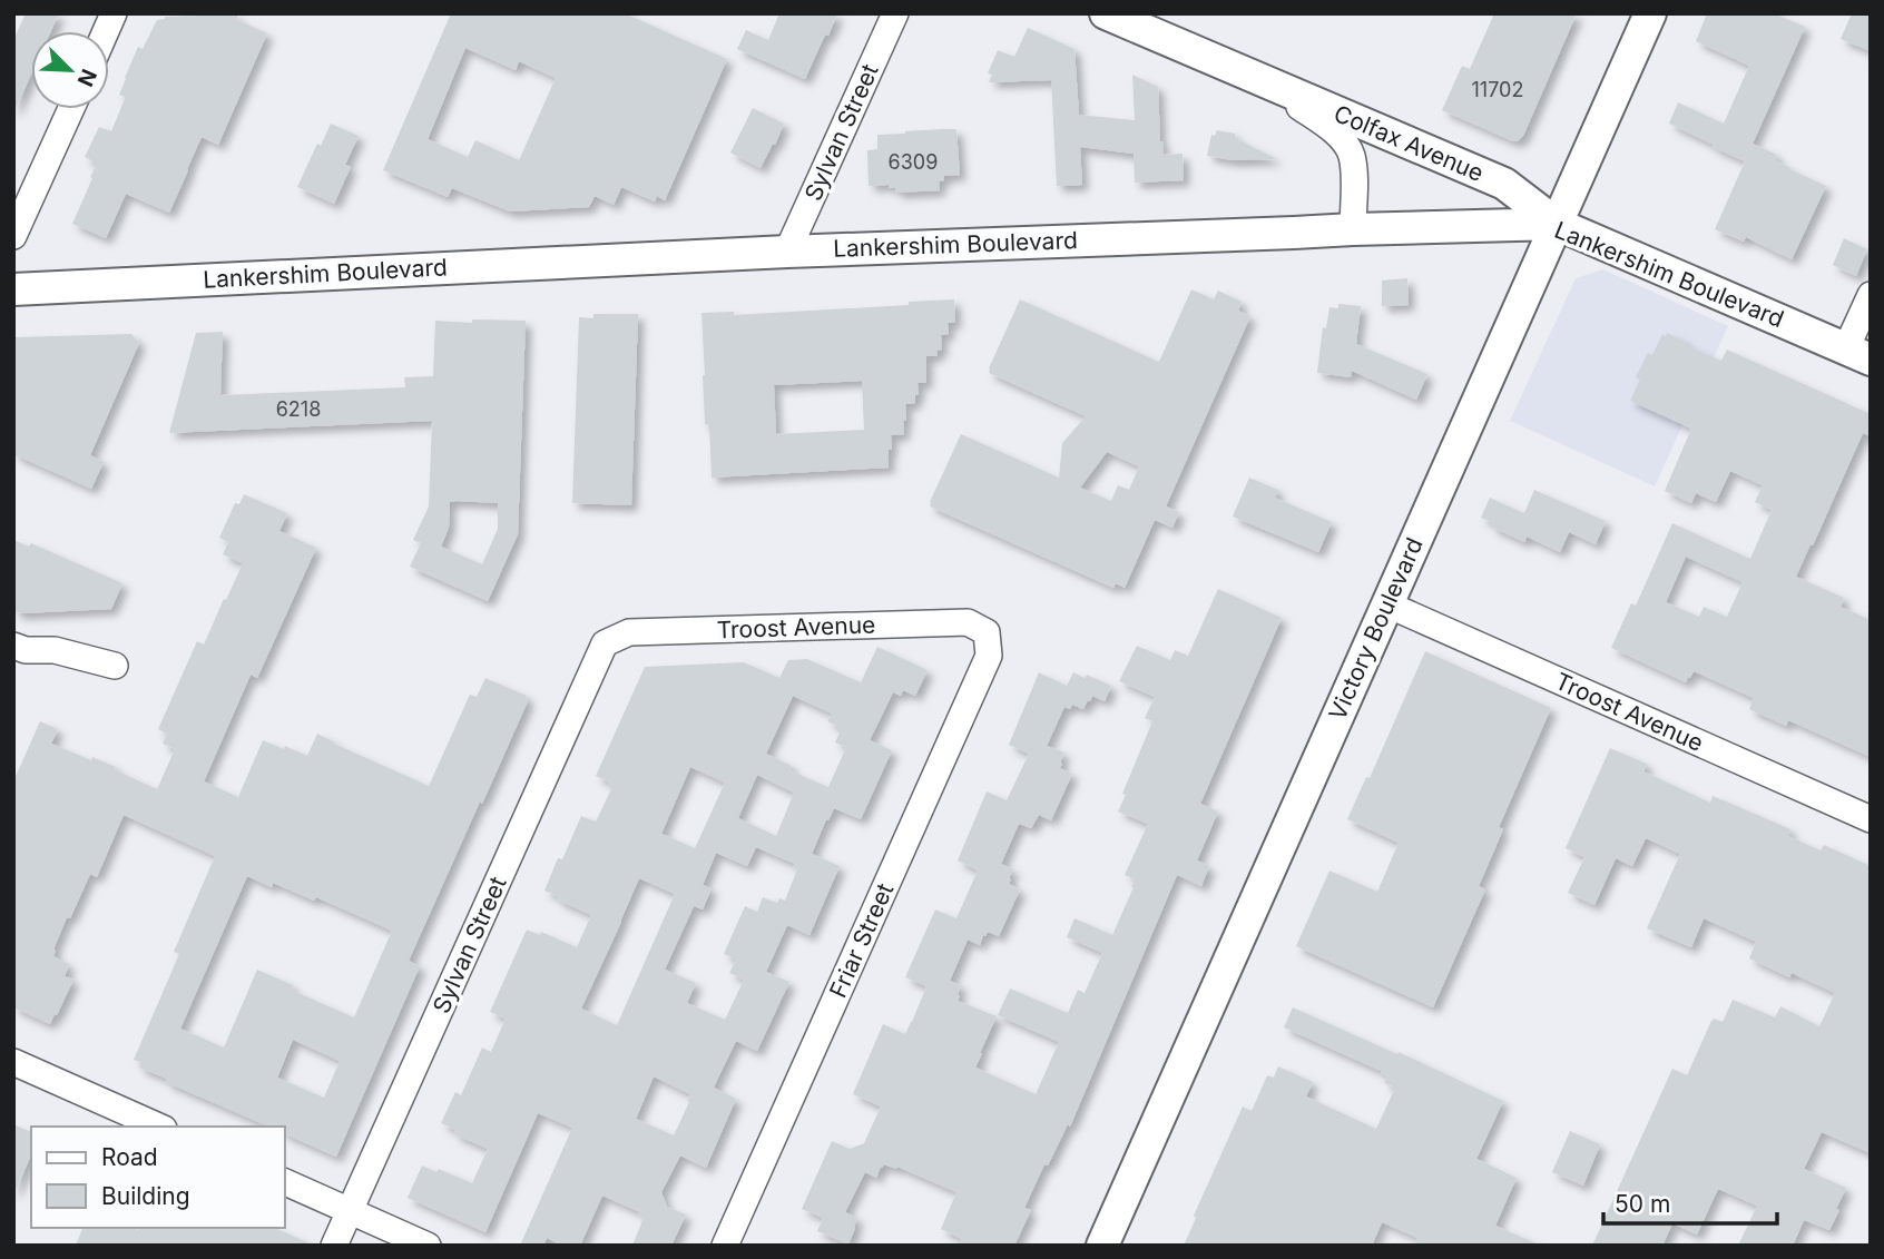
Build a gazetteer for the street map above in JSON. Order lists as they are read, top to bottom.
{
  "streets": {
    "main road": ["Colfax Avenue", "Lankershim Boulevard", "Victory Boulevard"],
    "street": ["Sylvan Street", "Troost Avenue", "Friar Street"]
  },
  "crossings": [
    ["Sylvan Street", "Lankershim Boulevard"],
    ["Sylvan Street", "Troost Avenue"],
    ["Colfax Avenue", "Lankershim Boulevard"],
    ["Colfax Avenue", "Victory Boulevard"],
    ["Lankershim Boulevard", "Victory Boulevard"],
    ["Troost Avenue", "Victory Boulevard"],
    ["Troost Avenue", "Friar Street"]
  ],
  "house_numbers": ["11702", "6309", "6218"],
  "legend": ["Road", "Building"],
  "scale_bar": "50 m",
  "north": "bottom right"
}
